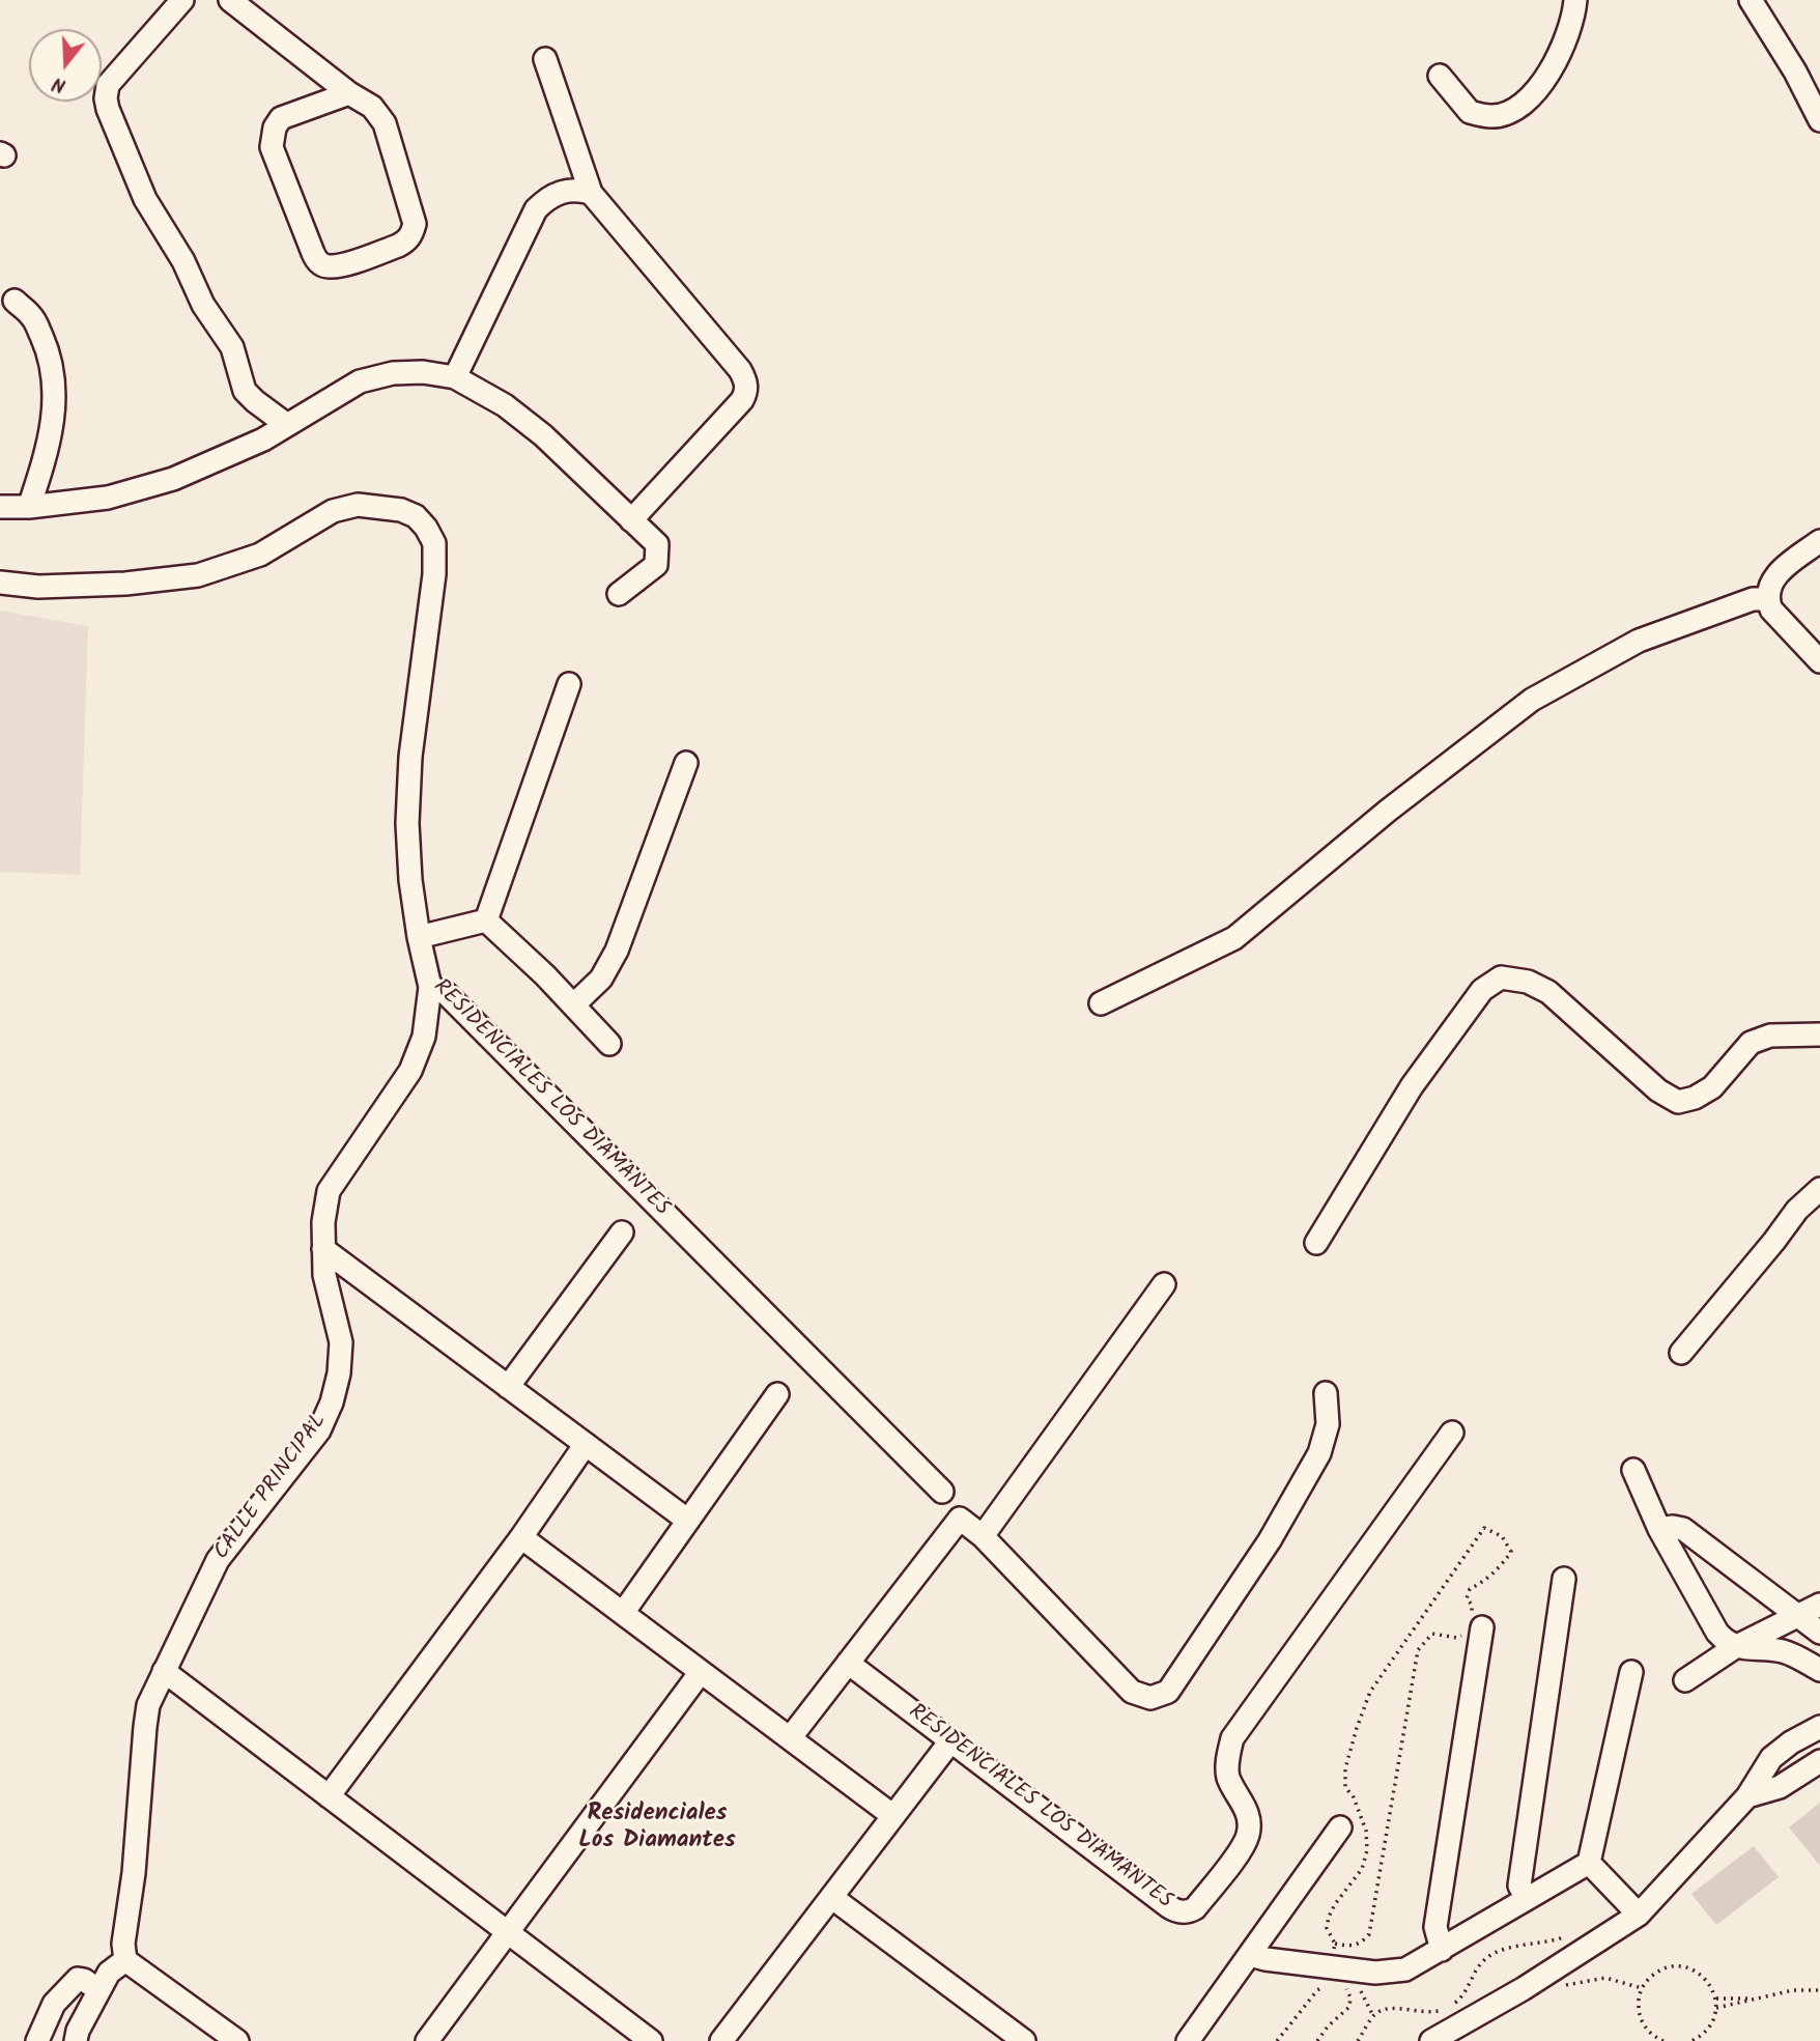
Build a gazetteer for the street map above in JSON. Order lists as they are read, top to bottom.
{
  "streets": {
    "street": ["RESIDENCIALES LOS DIAMANTES", "CALLE PRINCIPAL"]
  },
  "crossings": [
    ["RESIDENCIALES LOS DIAMANTES", "CALLE PRINCIPAL"]
  ],
  "districts": ["Residenciales Los Diamantes"],
  "north": "bottom"
}
